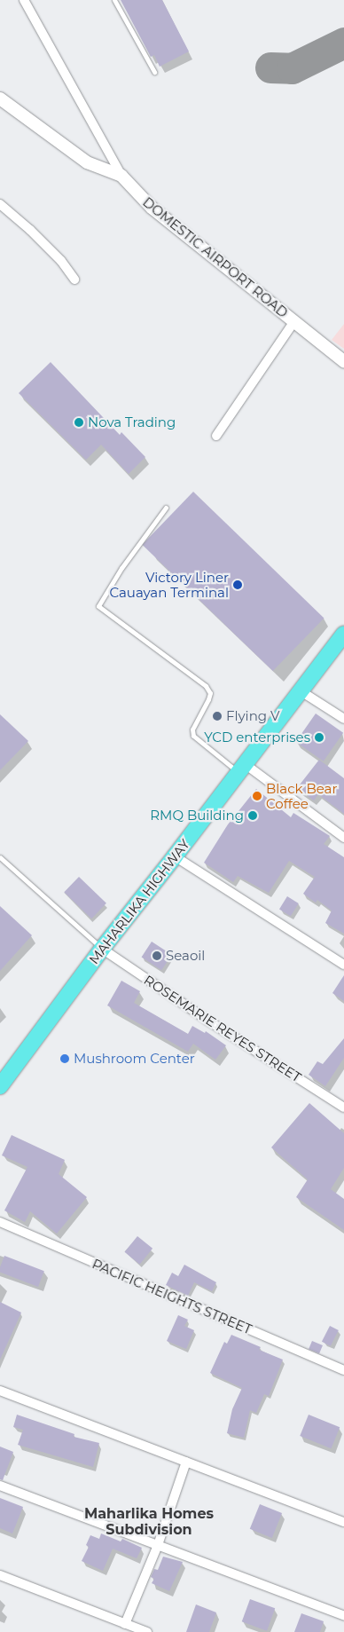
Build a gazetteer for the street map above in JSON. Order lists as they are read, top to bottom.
{
  "streets": {
    "highway": ["MAHARLIKA HIGHWAY"],
    "street": ["DOMESTIC AIRPORT ROAD", "ROSEMARIE REYES STREET", "PACIFIC HEIGHTS STREET"]
  },
  "crossings": [
    ["MAHARLIKA HIGHWAY", "ROSEMARIE REYES STREET"]
  ],
  "districts": ["Maharlika Homes Subdivision"],
  "places": [
    "Nova Trading",
    "Victory Liner Cauayan Terminal",
    "Flying V",
    "YCD enterprises",
    "Black Bear Coffee",
    "RMQ Building",
    "Seaoil",
    "Mushroom Center"
  ]
}
